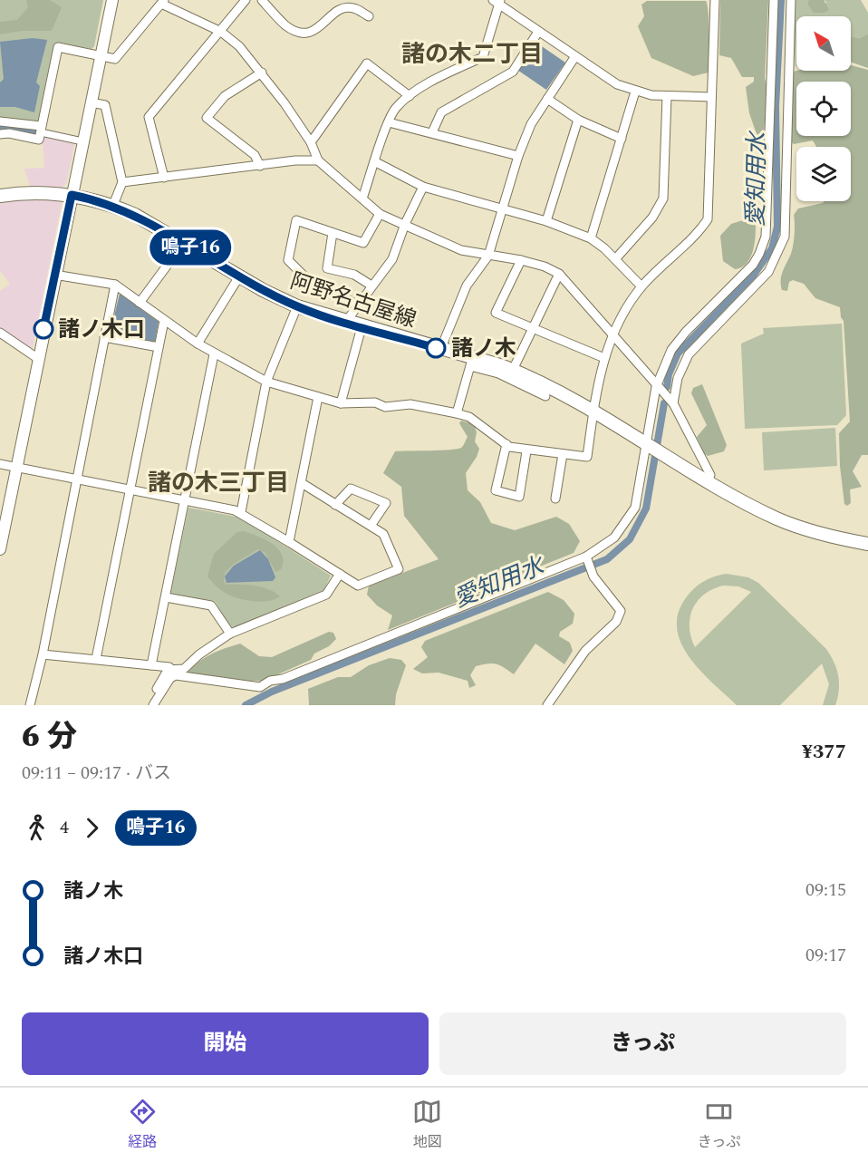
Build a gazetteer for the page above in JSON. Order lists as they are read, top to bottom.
{
  "streets": {
    "main road": ["阿野名古屋線"]
  },
  "districts": ["諸の木二丁目", "諸の木三丁目"],
  "water": ["愛知用水"],
  "places": ["諸ノ木口", "諸ノ木"],
  "lines": ["bus line 鳴子16"],
  "north": "top left",
  "page": {
    "on_map": "鳴子16",
    "heading": ["6 分", "09:11 – 09:17 · バス", "¥377"],
    "legs": ["4", "鳴子16"],
    "list": [
      {
        "name": "諸ノ木",
        "value": "09:15"
      },
      {
        "name": "諸ノ木口",
        "value": "09:17"
      }
    ],
    "buttons": ["開始", "きっぷ"],
    "tabs": ["経路", "地図", "きっぷ"]
  }
}
